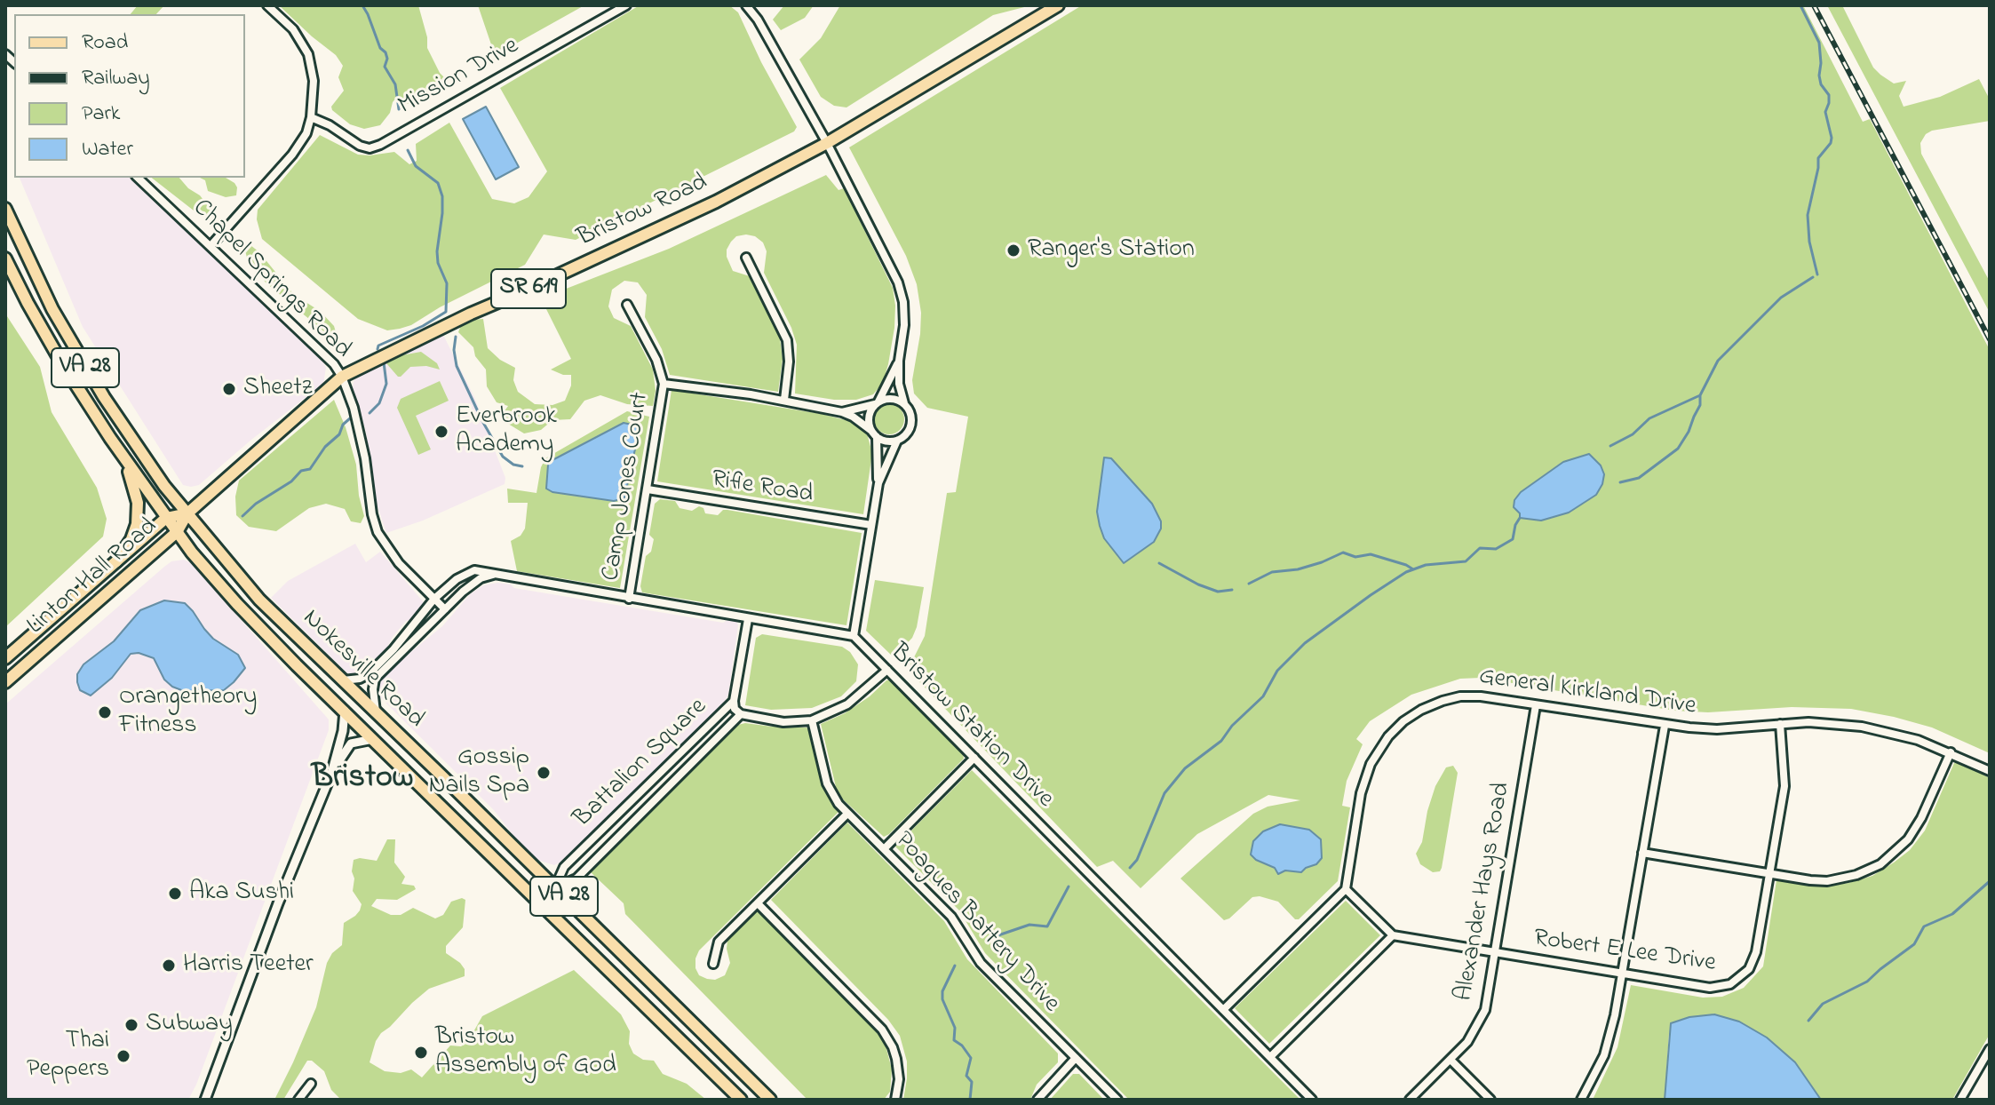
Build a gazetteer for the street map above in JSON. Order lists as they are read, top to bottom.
{
  "streets": {
    "main road": [
      "Bristow Road",
      "SR 619",
      "VA 28",
      "Linton Hall Road",
      "Nokesville Road"
    ],
    "street": [
      "Mission Drive",
      "Chapel Springs Road",
      "Camp Jones Court",
      "Rifle Road",
      "General Kirkland Drive",
      "Bristow Station Drive",
      "Battalion Square",
      "Alexander Hays Road",
      "Poagues Battery Drive",
      "Robert E Lee Drive"
    ]
  },
  "crossings": [
    ["Bristow Road", "Chapel Springs Road"],
    ["Bristow Road", "Linton Hall Road"],
    ["Bristow Road", "Nokesville Road"],
    ["Camp Jones Court", "Rifle Road"],
    ["Linton Hall Road", "Nokesville Road"],
    ["Nokesville Road", "Battalion Square"],
    ["General Kirkland Drive", "Alexander Hays Road"],
    ["General Kirkland Drive", "Robert E Lee Drive"],
    ["Alexander Hays Road", "Robert E Lee Drive"]
  ],
  "districts": ["Bristow"],
  "places": [
    "Ranger's Station",
    "Sheetz",
    "Everbrook Academy",
    "Orangetheory Fitness",
    "Gossip Nails Spa",
    "Aka Sushi",
    "Harris Teeter",
    "Subway",
    "Bristow Assembly of God",
    "Thai Peppers"
  ],
  "legend": [
    "Road",
    "Railway",
    "Park",
    "Water"
  ]
}
